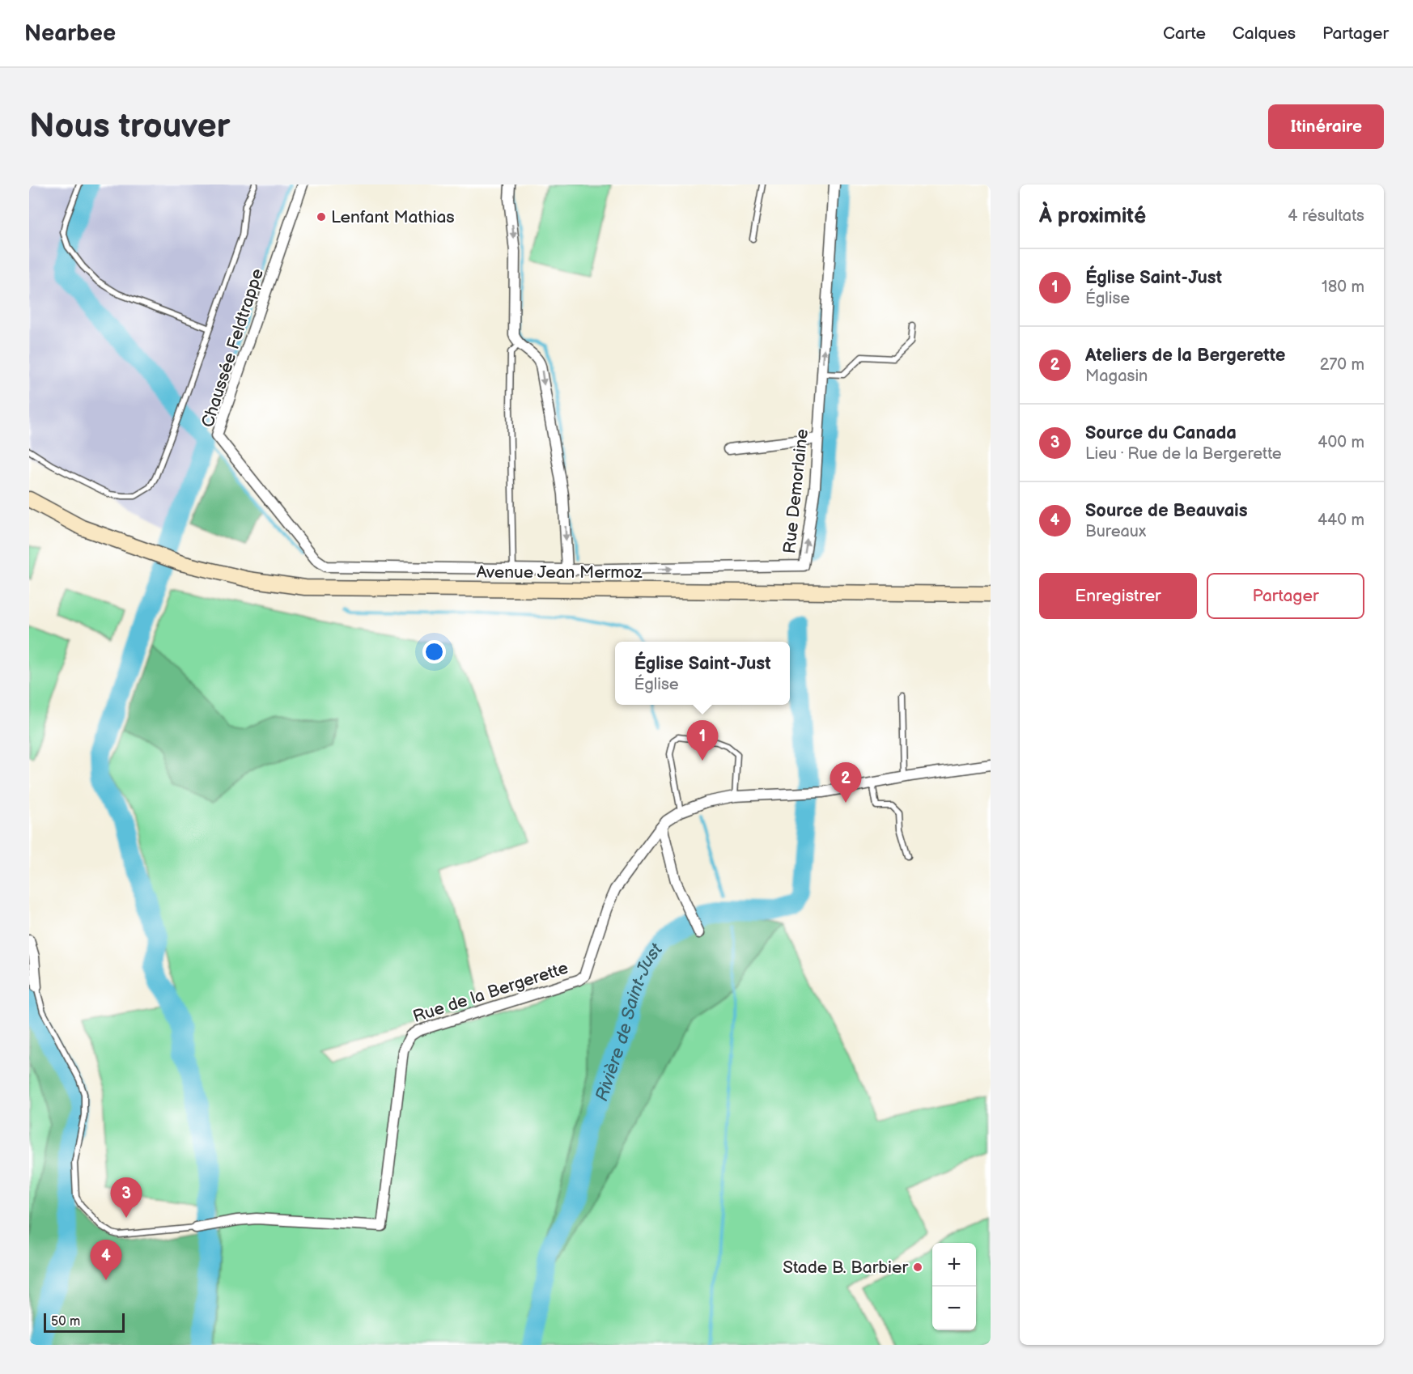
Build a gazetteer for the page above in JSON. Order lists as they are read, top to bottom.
{
  "streets": {
    "main road": ["Avenue Jean Mermoz"],
    "street": ["Chaussée Feldtrappe", "Rue Demorlaine", "Rue de la Bergerette"]
  },
  "crossings": [
    ["Chaussée Feldtrappe", "Rue Demorlaine"]
  ],
  "water": ["Rivière de Saint-Just"],
  "places": ["Lenfant Mathias", "Stade B. Barbier"],
  "scale_bar": "50 m",
  "page": {
    "header": "Nearbee",
    "nav": ["Carte", "Calques", "Partager"],
    "buttons": [
      "Itinéraire",
      ["Enregistrer", "Partager"]
    ],
    "title": "Nous trouver",
    "heading": ["À proximité", "4 résultats"],
    "list": [
      {
        "mark": "1",
        "name": "Église Saint-Just",
        "note": "Église",
        "value": "180 m"
      },
      {
        "mark": "2",
        "name": "Ateliers de la Bergerette",
        "note": "Magasin",
        "value": "270 m"
      },
      {
        "mark": "3",
        "name": "Source du Canada",
        "note": "Lieu · Rue de la Bergerette",
        "value": "400 m"
      },
      {
        "mark": "4",
        "name": "Source de Beauvais",
        "note": "Bureaux",
        "value": "440 m"
      }
    ],
    "popup": ["Église Saint-Just", "Église"],
    "pins": [
      "1",
      "2",
      "3",
      "4"
    ],
    "map_buttons": ["+", "−"],
    "scale": "50 m"
  }
}
